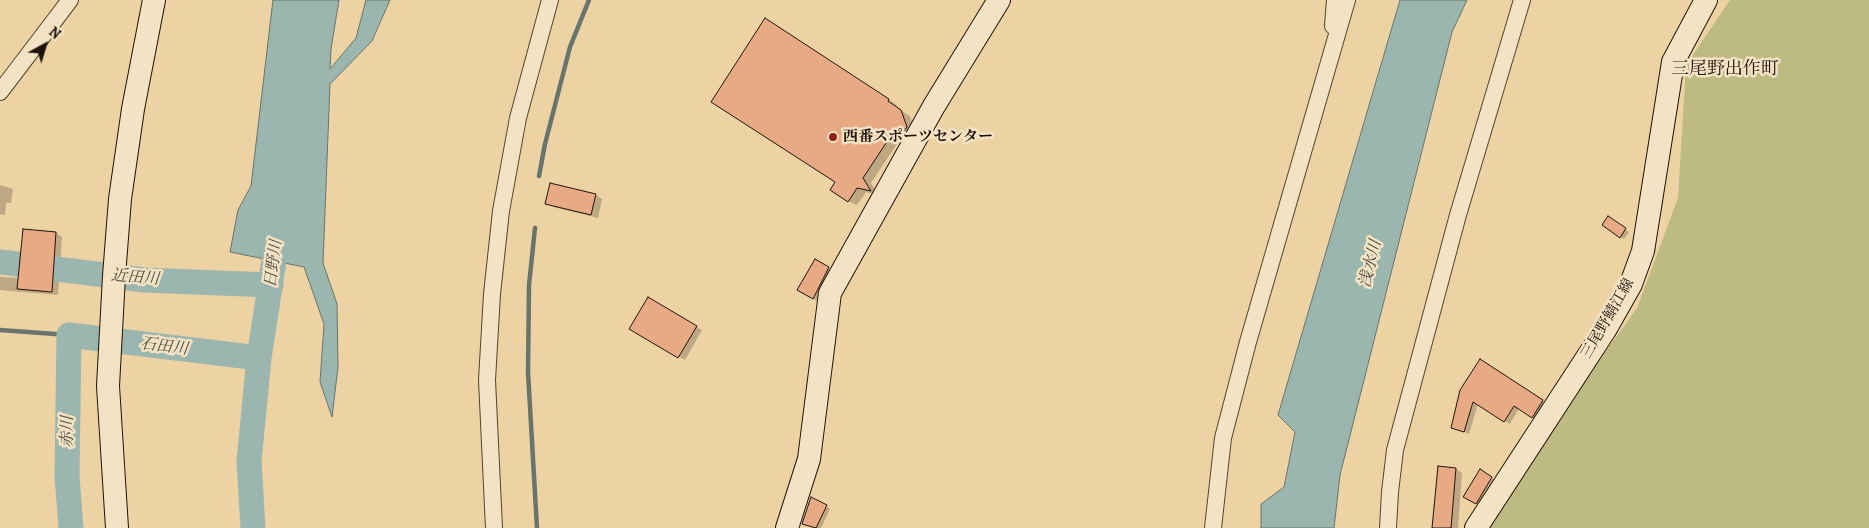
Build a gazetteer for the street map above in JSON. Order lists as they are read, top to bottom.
{
  "streets": {
    "street": ["三尾野鯖江線"]
  },
  "districts": ["三尾野出作町"],
  "water": [
    "日野川",
    "浅水川",
    "近田川",
    "石田川",
    "赤川"
  ],
  "places": ["西番スポーツセンター"],
  "north": "top right"
}
